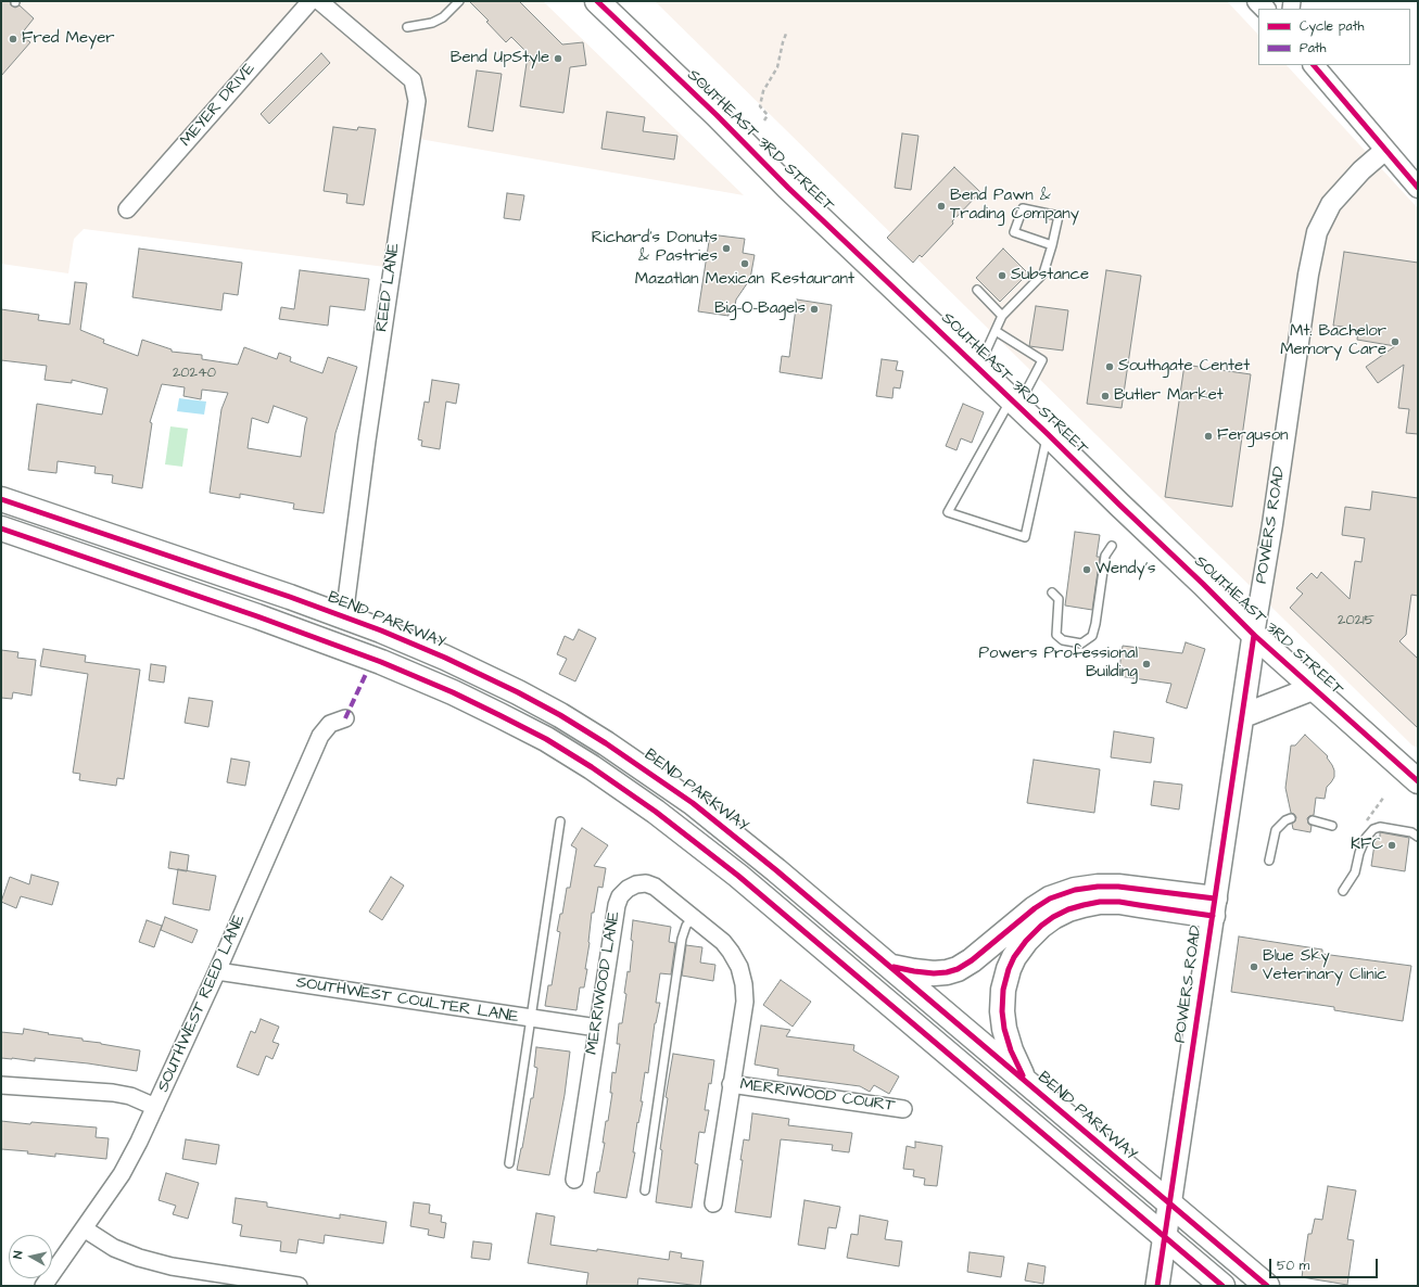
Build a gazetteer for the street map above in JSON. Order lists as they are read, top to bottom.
{
  "streets": {
    "main road": ["SOUTHEAST 3RD STREET", "POWERS ROAD", "BEND PARKWAY"],
    "street": [
      "MEYER DRIVE",
      "REED LANE",
      "MERRIWOOD LANE",
      "SOUTHWEST COULTER LANE",
      "SOUTHWEST REED LANE",
      "MERRIWOOD COURT"
    ]
  },
  "crossings": [
    ["SOUTHEAST 3RD STREET", "POWERS ROAD"],
    ["REED LANE", "BEND PARKWAY"],
    ["POWERS ROAD", "BEND PARKWAY"],
    ["MERRIWOOD LANE", "SOUTHWEST COULTER LANE"],
    ["MERRIWOOD LANE", "MERRIWOOD COURT"],
    ["SOUTHWEST COULTER LANE", "SOUTHWEST REED LANE"]
  ],
  "places": [
    "Fred Meyer",
    "Bend UpStyle",
    "Bend Pawn & Trading Company",
    "Richard’s Donuts & Pastries",
    "Mazatlan Mexican Restaurant",
    "Substance",
    "Big-O-Bagels",
    "Mt. Bachelor Memory Care",
    "Southgate Centet",
    "Butler Market",
    "Ferguson",
    "Wendy's",
    "Powers Professional Building",
    "KFC",
    "Blue Sky Veterinary Clinic"
  ],
  "house_numbers": ["20240", "20215"],
  "legend": ["Cycle path", "Path"],
  "scale_bar": "50 m",
  "north": "left"
}
